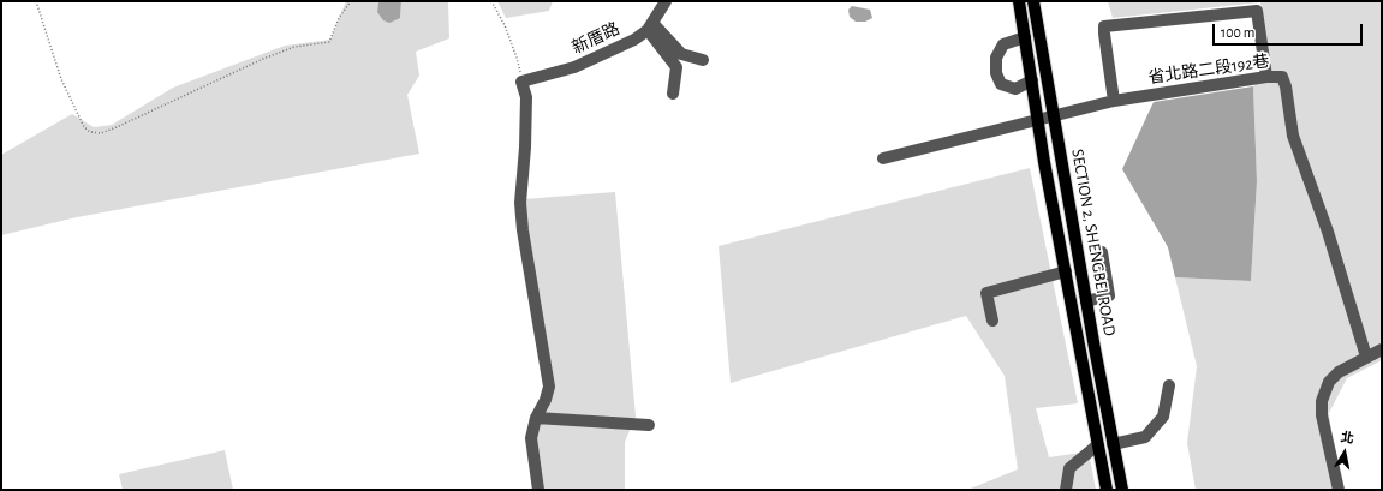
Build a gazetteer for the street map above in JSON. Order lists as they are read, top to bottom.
{
  "streets": {
    "main road": ["SECTION 2, SHENGBEI ROAD"],
    "street": ["新厝路", "省北路二段192巷"]
  },
  "crossings": [
    ["省北路二段192巷", "SECTION 2, SHENGBEI ROAD"]
  ],
  "scale_bar": "100 m",
  "north": "top"
}
